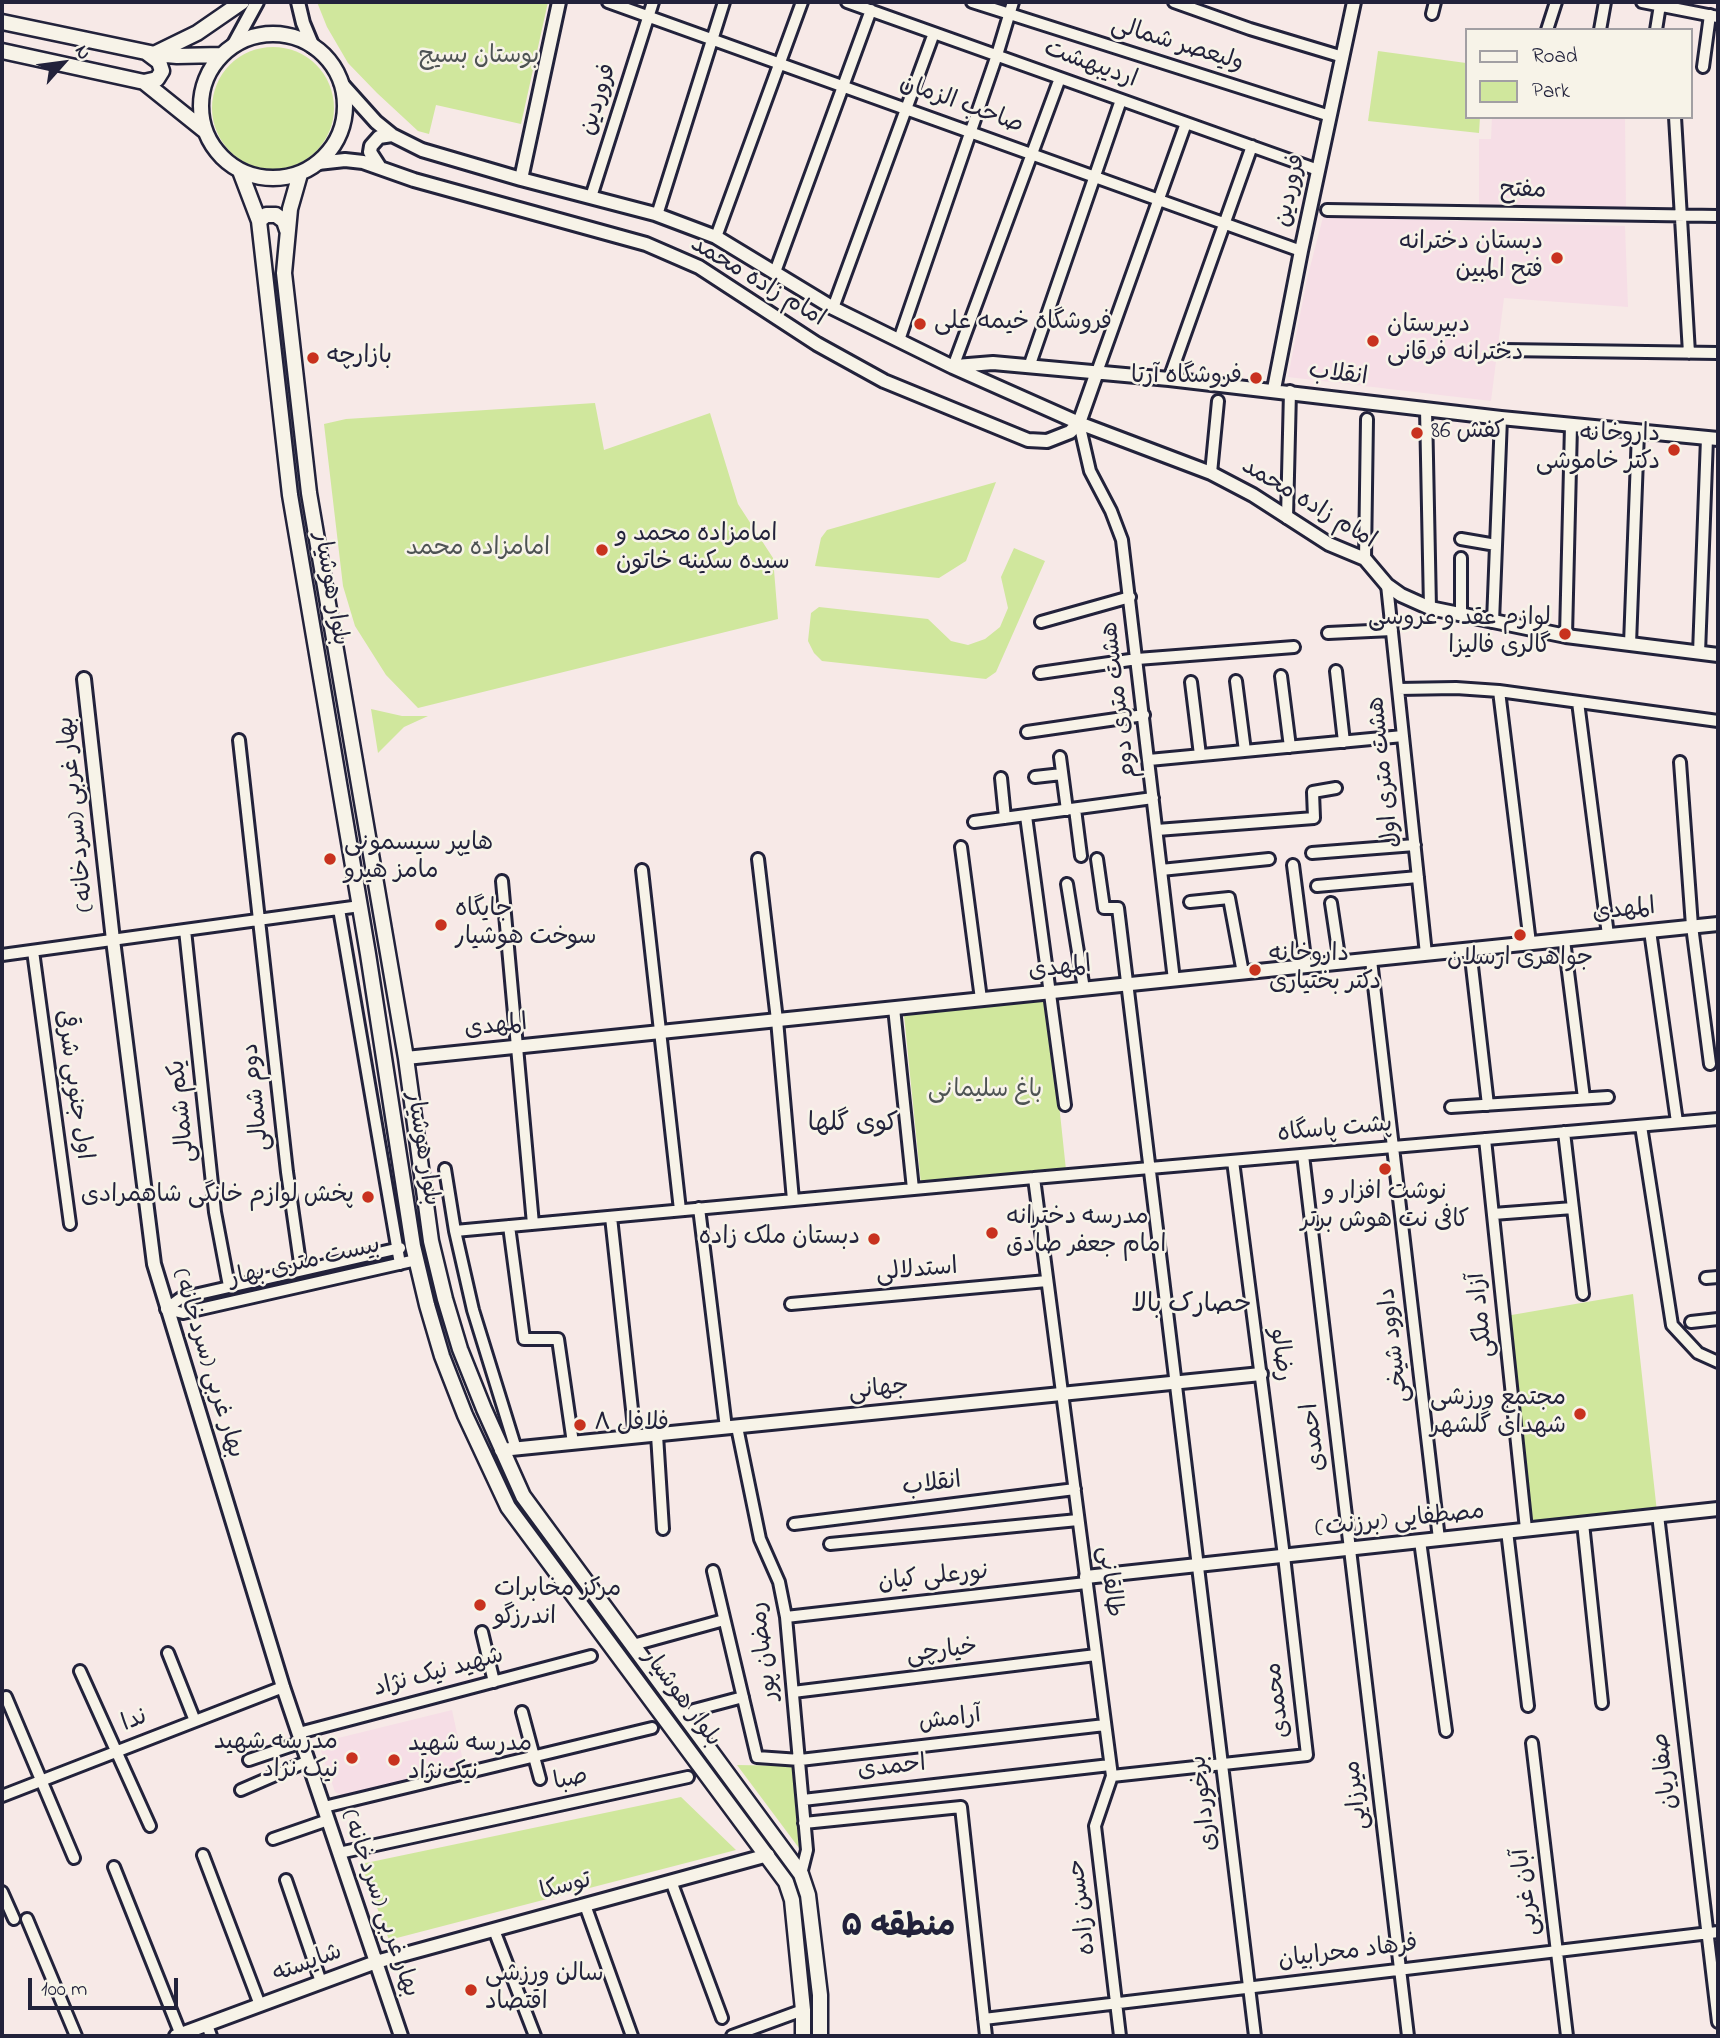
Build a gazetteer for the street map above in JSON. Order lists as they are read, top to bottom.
{
  "streets": {
    "main road": ["بلوار هوشیار"],
    "street": [
      "ولیعصر شمالی",
      "اردیبهشت",
      "فروردین",
      "صاحب الزمان",
      "مفتح",
      "امام زاده محمد",
      "انقلاب",
      "هشت متری دوم",
      "هشت متری اول",
      "بهار غربی (سردخانه)",
      "المهدی",
      "اول جنوبی شرقی",
      "دوم شمالی",
      "یکم شمالی",
      "پشت پاسگاه",
      "بیست متری بهار",
      "استدلالی",
      "آزاد ملکی",
      "داوود شیخی",
      "رضالو",
      "جهانی",
      "احمدی",
      "مصطفایی (برزنت)",
      "نورعلی کیان",
      "طالقانی",
      "رمضان پور",
      "خیارچی",
      "شهید نیک نژاد",
      "محمدی",
      "آرامش",
      "ندا",
      "صفاریان",
      "صبا",
      "میرزایی",
      "برخورداری",
      "توسکا",
      "آبان غربی",
      "حسن زاده",
      "فرهاد محرابیان",
      "شایسته"
    ]
  },
  "crossings": [
    ["ولیعصر شمالی", "فروردین"],
    ["اردیبهشت", "فروردین"],
    ["فروردین", "صاحب الزمان"],
    ["فروردین", "امام زاده محمد"],
    ["فروردین", "انقلاب"],
    ["امام زاده محمد", "انقلاب"],
    ["امام زاده محمد", "بلوار هوشیار"],
    ["امام زاده محمد", "هشت متری دوم"],
    ["امام زاده محمد", "هشت متری اول"],
    ["انقلاب", "طالقانی"],
    ["بلوار هوشیار", "المهدی"],
    ["بلوار هوشیار", "بیست متری بهار"],
    ["بلوار هوشیار", "جهانی"],
    ["بلوار هوشیار", "رمضان پور"],
    ["بلوار هوشیار", "توسکا"],
    ["هشت متری دوم", "المهدی"],
    ["هشت متری اول", "المهدی"],
    ["بهار غربی (سردخانه)", "بیست متری بهار"],
    ["بهار غربی (سردخانه)", "شهید نیک نژاد"],
    ["بهار غربی (سردخانه)", "ندا"],
    ["بهار غربی (سردخانه)", "صبا"],
    ["بهار غربی (سردخانه)", "توسکا"],
    ["بهار غربی (سردخانه)", "شایسته"],
    ["المهدی", "برخورداری"],
    ["دوم شمالی", "بیست متری بهار"],
    ["یکم شمالی", "بیست متری بهار"],
    ["پشت پاسگاه", "آزاد ملکی"],
    ["پشت پاسگاه", "داوود شیخی"],
    ["پشت پاسگاه", "رضالو"],
    ["پشت پاسگاه", "احمدی"],
    ["پشت پاسگاه", "طالقانی"],
    ["پشت پاسگاه", "برخورداری"],
    ["استدلالی", "طالقانی"],
    ["آزاد ملکی", "مصطفایی (برزنت)"],
    ["داوود شیخی", "مصطفایی (برزنت)"],
    ["رضالو", "جهانی"],
    ["رضالو", "مصطفایی (برزنت)"],
    ["رضالو", "محمدی"],
    ["جهانی", "طالقانی"],
    ["جهانی", "رمضان پور"],
    ["جهانی", "برخورداری"],
    ["احمدی", "مصطفایی (برزنت)"],
    ["احمدی", "طالقانی"],
    ["احمدی", "رمضان پور"],
    ["احمدی", "محمدی"],
    ["احمدی", "میرزایی"],
    ["احمدی", "برخورداری"],
    ["احمدی", "حسن زاده"],
    ["مصطفایی (برزنت)", "نورعلی کیان"],
    ["مصطفایی (برزنت)", "طالقانی"],
    ["مصطفایی (برزنت)", "محمدی"],
    ["مصطفایی (برزنت)", "صفاریان"],
    ["مصطفایی (برزنت)", "میرزایی"],
    ["مصطفایی (برزنت)", "برخورداری"],
    ["نورعلی کیان", "طالقانی"],
    ["نورعلی کیان", "رمضان پور"],
    ["طالقانی", "خیارچی"],
    ["طالقانی", "آرامش"],
    ["طالقانی", "حسن زاده"],
    ["رمضان پور", "خیارچی"],
    ["رمضان پور", "آرامش"],
    ["محمدی", "برخورداری"],
    ["صفاریان", "فرهاد محرابیان"],
    ["میرزایی", "فرهاد محرابیان"],
    ["برخورداری", "فرهاد محرابیان"],
    ["توسکا", "شایسته"],
    ["آبان غربی", "فرهاد محرابیان"],
    ["حسن زاده", "فرهاد محرابیان"]
  ],
  "districts": ["کوی گلها", "حصارک بالا", "منطقه ۵"],
  "parks": ["بوستان بسیج", "امامزاده محمد", "باغ سلیمانی"],
  "places": [
    "دبستان دخترانه فتح المبین",
    "فروشگاه خیمه علی",
    "دبیرستان دخترانه فرقانی",
    "بازارچه",
    "فروشگاه آرتا",
    "کفش 86",
    "داروخانه دکتر خاموشی",
    "امامزاده محمد و سیده سکینه خاتون",
    "لوازم عقد و عروسی گالری فالیزا",
    "هایپر سیسمونی مامز هیرو",
    "جایگاه سوخت هوشیار",
    "جواهری ارسلان",
    "داروخانه دکتر بختیاری",
    "نوشت افزار و کافی نت هوش برتر",
    "پخش لوازم خانگی شاهمرادی",
    "مدرسه دخترانه امام جعفر صادق",
    "دبستان ملک زاده",
    "مجتمع ورزشی شهدای گلشهر",
    "فلافل ۸",
    "مرکز مخابرات اندرزگو",
    "مدرسه شهید نیک نژاد",
    "مدرسه شهید نیک‌نژاد",
    "سالن ورزشی اقتصاد"
  ],
  "legend": ["Road", "Park"],
  "scale_bar": "100 m",
  "north": "top right"
}
